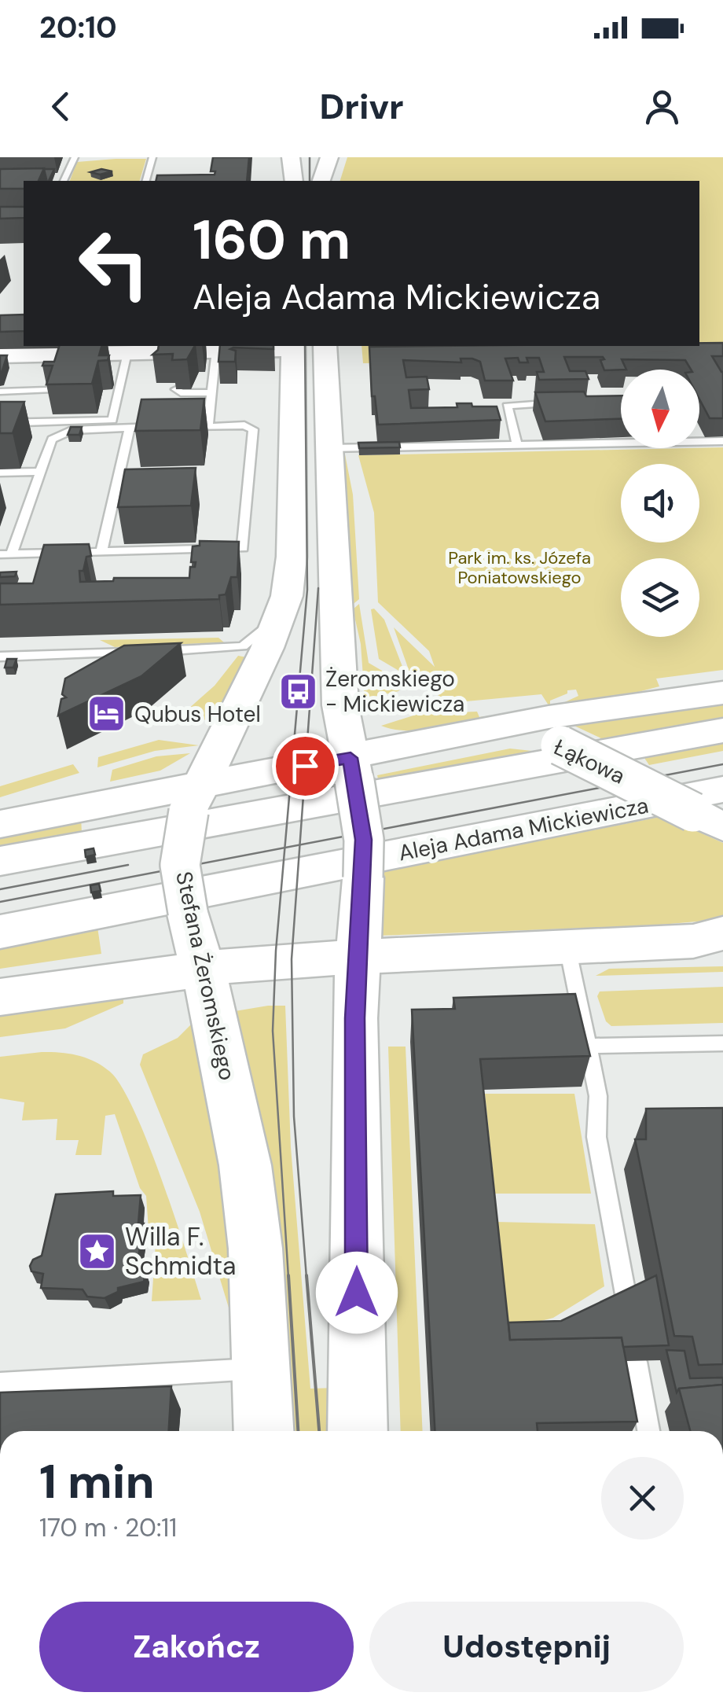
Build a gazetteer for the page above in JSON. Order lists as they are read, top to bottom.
{
  "streets": {
    "main road": ["Łąkowa", "Aleja Adama Mickiewicza", "Stefana Żeromskiego"]
  },
  "crossings": [
    ["Łąkowa", "Aleja Adama Mickiewicza"]
  ],
  "parks": ["Park im. ks. Józefa Poniatowskiego"],
  "places": {
    "bus stop": ["Żeromskiego - Mickiewicza"],
    "hotel": ["Qubus Hotel"],
    "place": ["Willa F. Schmidta"]
  },
  "north": "bottom",
  "page": {
    "status": "20:10",
    "header": "Drivr",
    "turn": ["160 m", "Aleja Adama Mickiewicza"],
    "heading": ["1 min", "170 m · 20:11"],
    "buttons": ["Zakończ", "Udostępnij"]
  }
}
